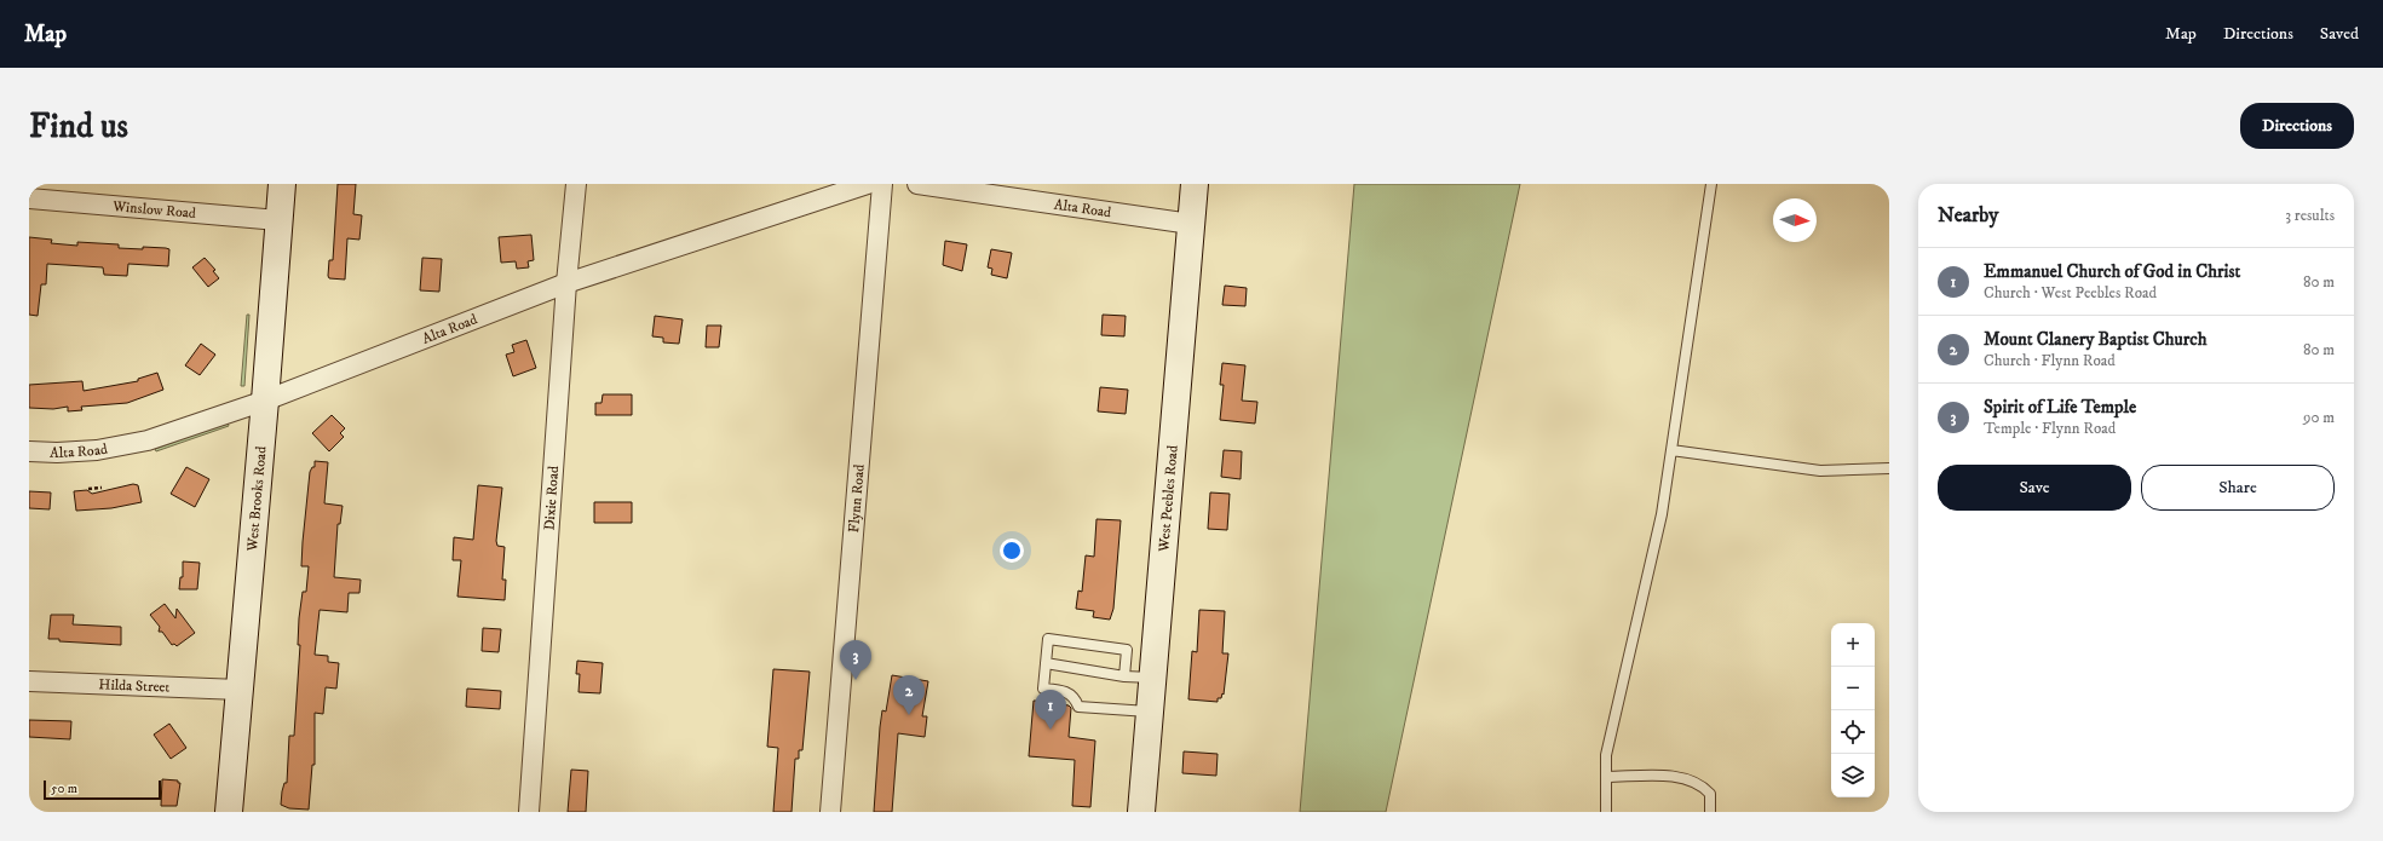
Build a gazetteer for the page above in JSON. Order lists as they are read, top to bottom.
{
  "streets": {
    "main road": ["West Brooks Road", "West Peebles Road"],
    "street": [
      "Alta Road",
      "Winslow Road",
      "Dixie Road",
      "Flynn Road",
      "Hilda Street"
    ]
  },
  "crossings": [
    ["Alta Road", "Dixie Road"],
    ["Alta Road", "West Brooks Road"],
    ["Alta Road", "West Peebles Road"],
    ["Winslow Road", "West Brooks Road"],
    ["West Brooks Road", "Hilda Street"]
  ],
  "scale_bar": "50 m",
  "north": "right",
  "page": {
    "header": "Map",
    "nav": ["Map", "Directions", "Saved"],
    "buttons": [
      "Directions",
      ["Save", "Share"]
    ],
    "title": "Find us",
    "heading": ["Nearby", "3 results"],
    "list": [
      {
        "mark": "1",
        "name": "Emmanuel Church of God in Christ",
        "note": "Church · West Peebles Road",
        "value": "80 m"
      },
      {
        "mark": "2",
        "name": "Mount Clanery Baptist Church",
        "note": "Church · Flynn Road",
        "value": "80 m"
      },
      {
        "mark": "3",
        "name": "Spirit of Life Temple",
        "note": "Temple · Flynn Road",
        "value": "90 m"
      }
    ],
    "map_buttons": ["+", "−"],
    "pins": ["3", "2", "1"],
    "scale": "50 m"
  }
}
